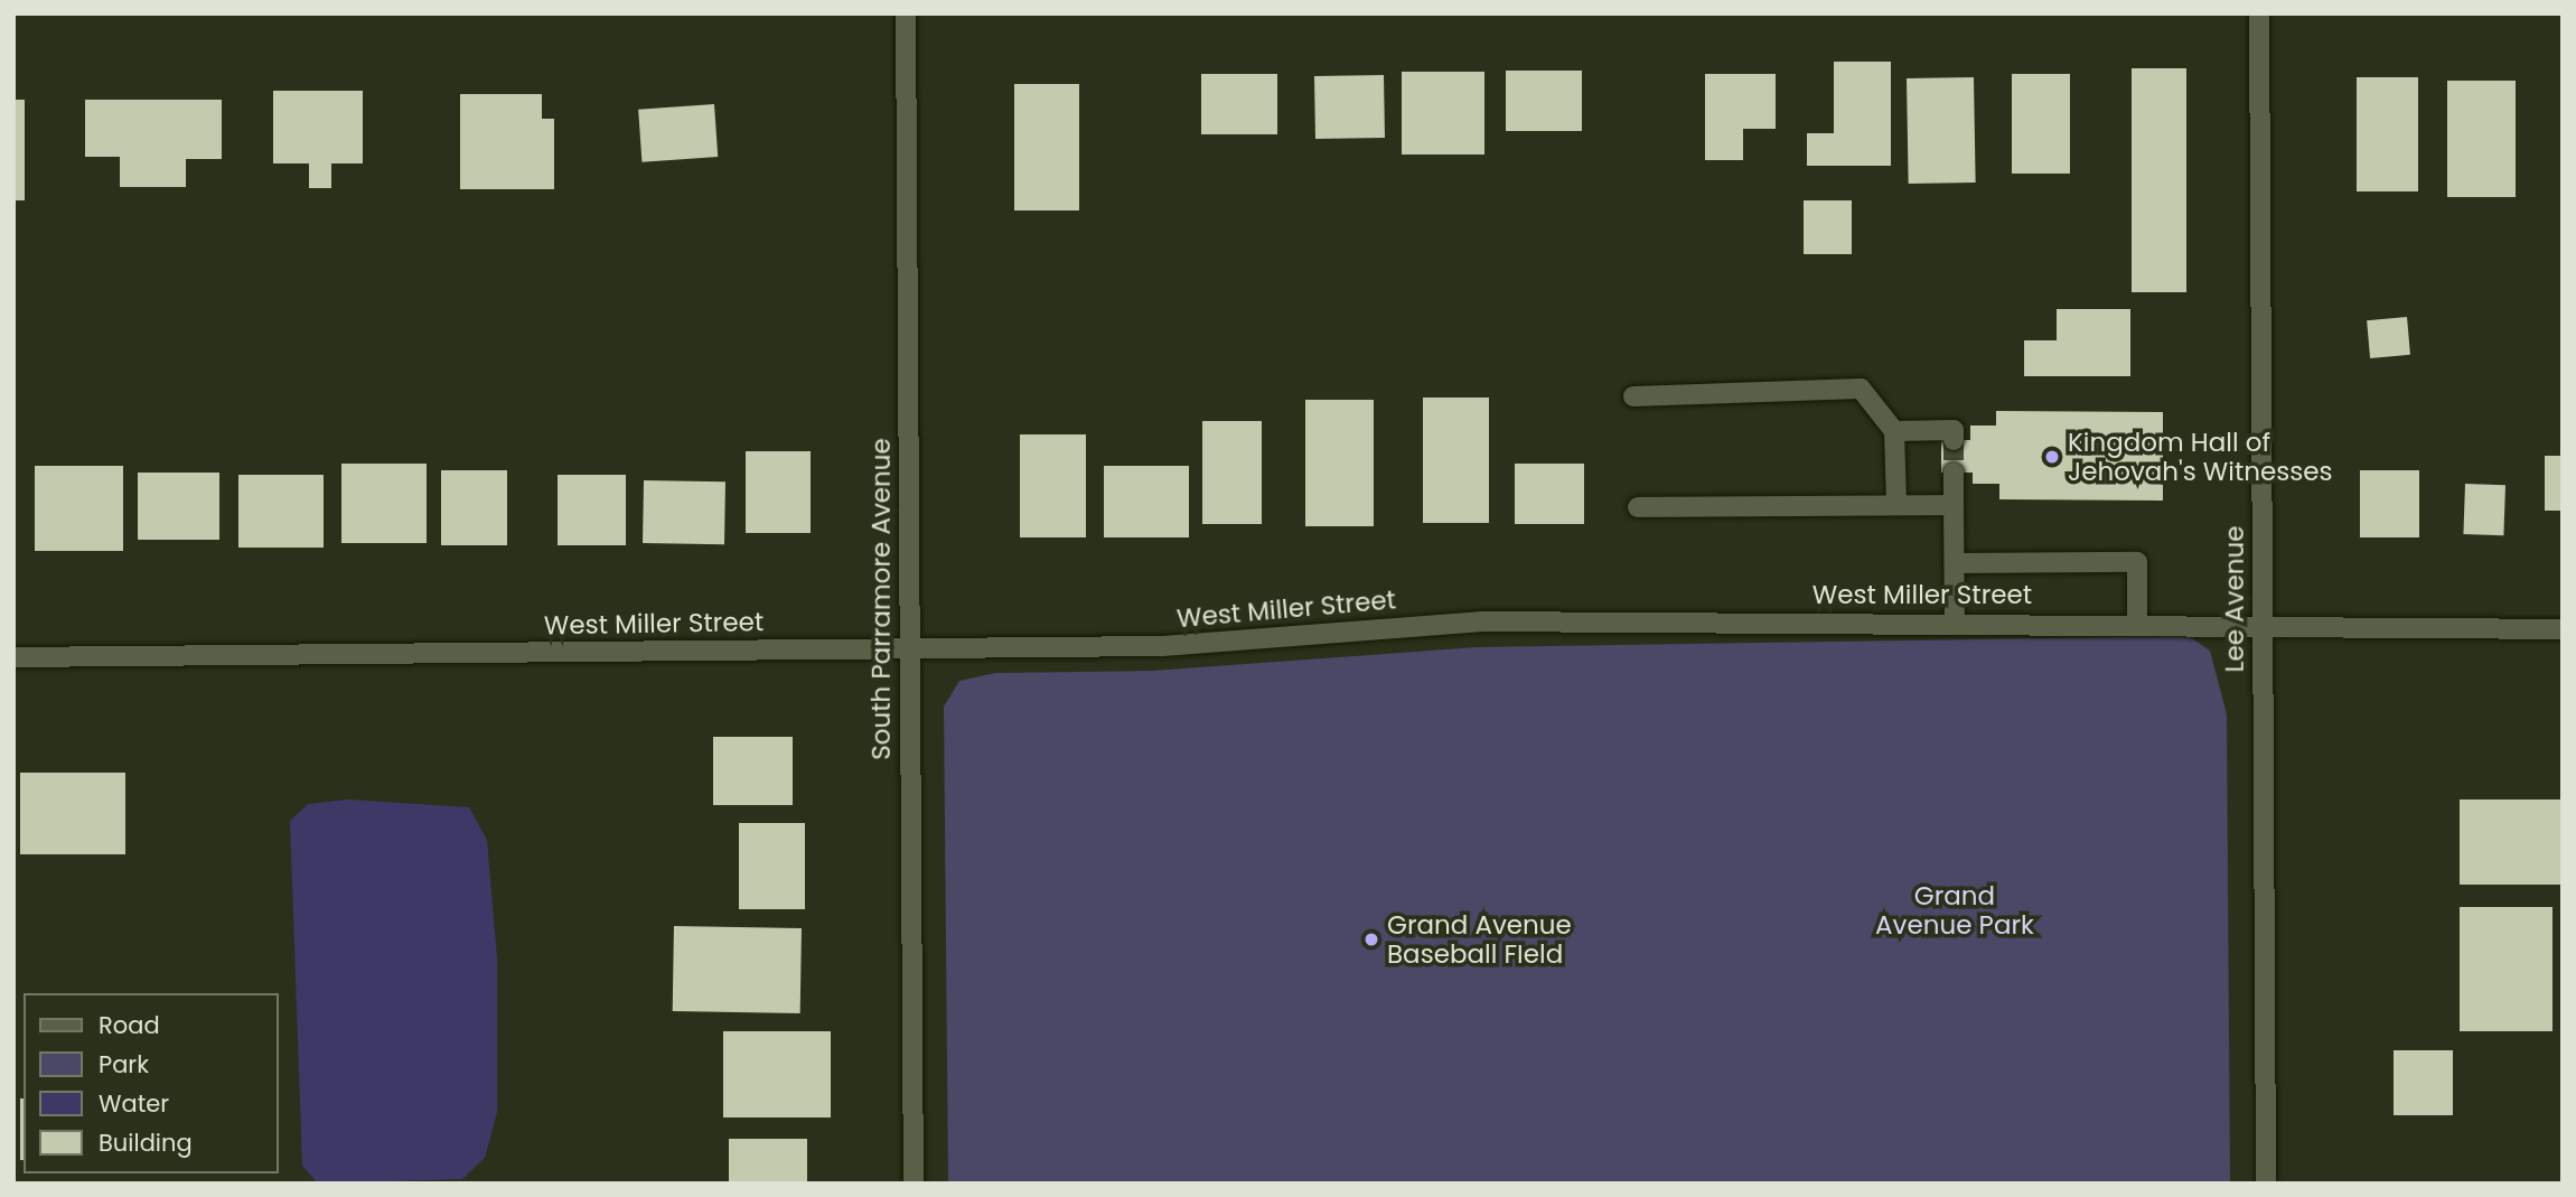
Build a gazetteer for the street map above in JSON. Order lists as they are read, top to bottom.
{
  "streets": {
    "street": ["West Miller Street", "South Parramore Avenue", "Lee Avenue"]
  },
  "crossings": [
    ["West Miller Street", "South Parramore Avenue"],
    ["West Miller Street", "Lee Avenue"]
  ],
  "parks": ["Grand Avenue Park"],
  "places": ["Kingdom Hall of Jehovah's Witnesses", "Grand Avenue Baseball FIeld"],
  "legend": [
    "Road",
    "Park",
    "Water",
    "Building"
  ]
}
